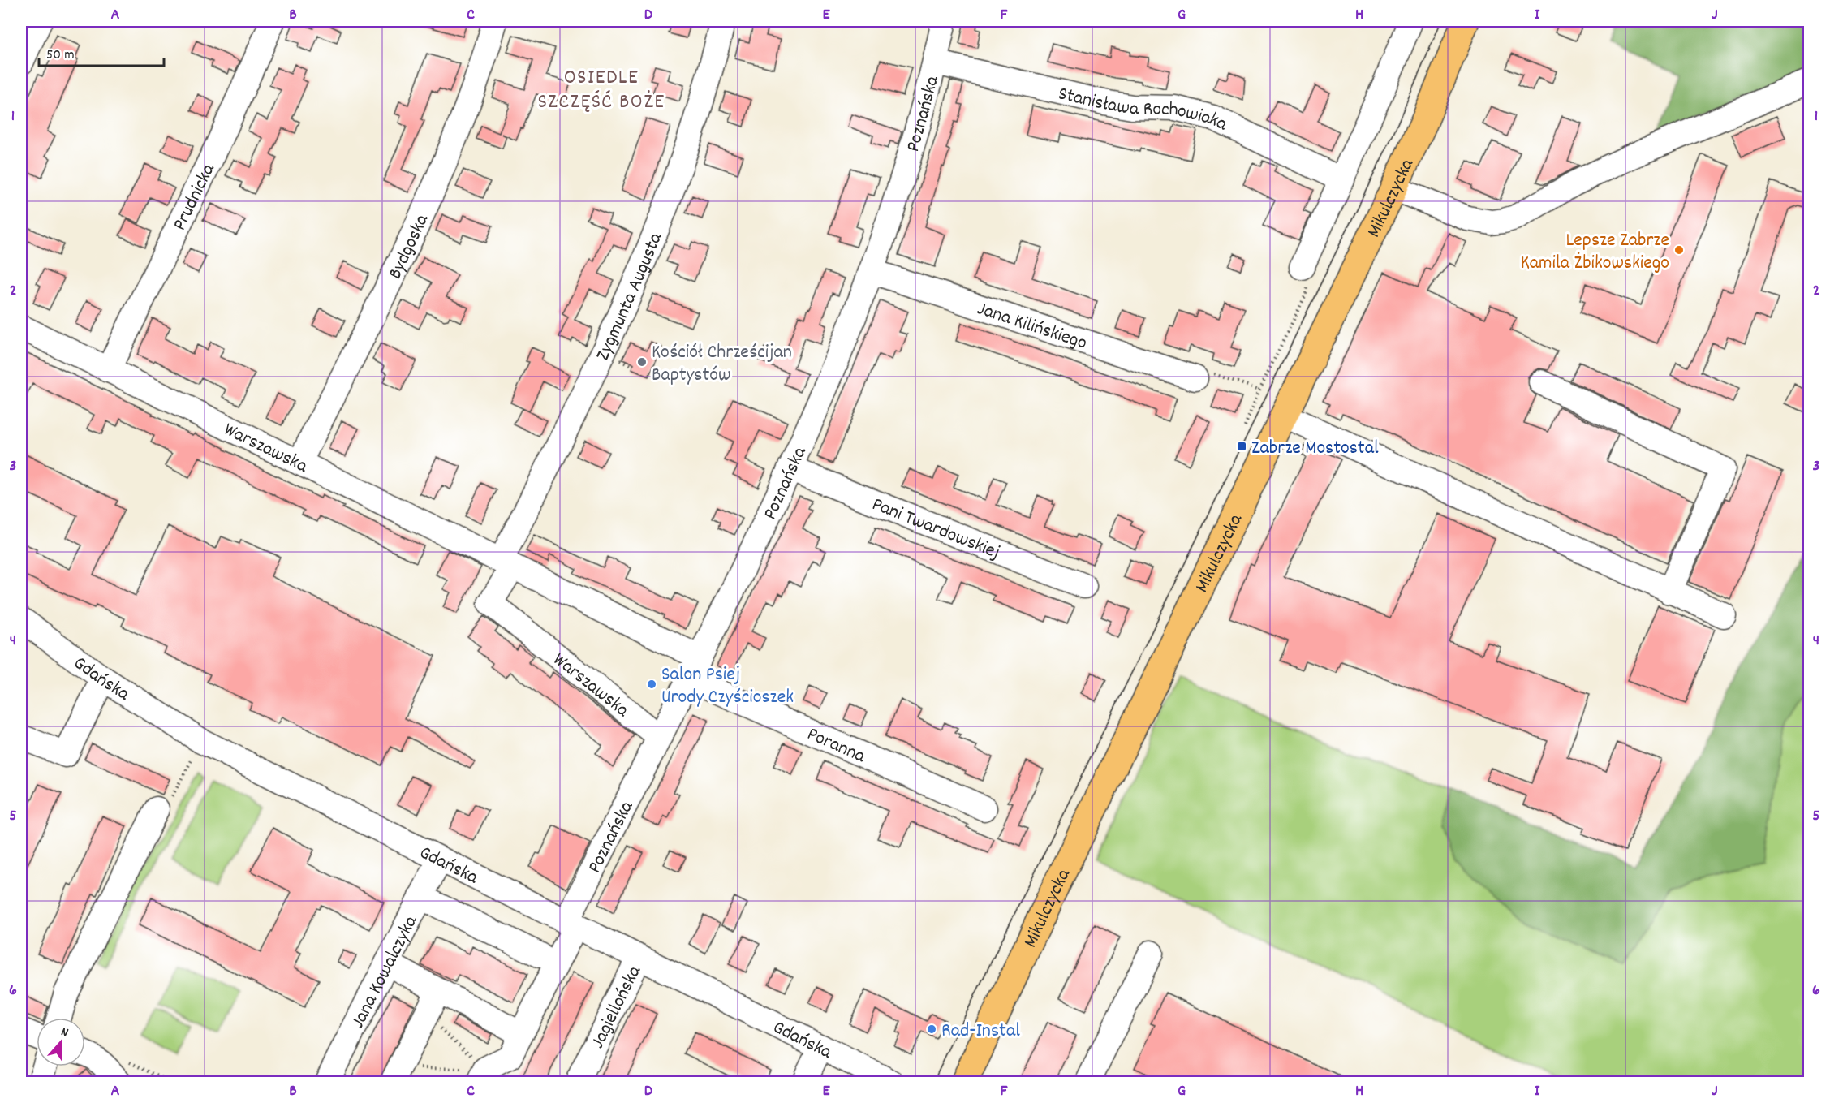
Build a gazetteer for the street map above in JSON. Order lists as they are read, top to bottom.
{
  "streets": {
    "main road": ["Mikulczycka"],
    "street": [
      "Stanisława Rochowiaka",
      "Poznańska",
      "Prudnicka",
      "Bydgoska",
      "Zygmunta Augusta",
      "Jana Kilińskiego",
      "Warszawska",
      "Pani Twardowskiej",
      "Gdańska",
      "Poranna",
      "Jana Kowalczyka",
      "Jagiellońska"
    ]
  },
  "crossings": [
    ["Stanisława Rochowiaka", "Poznańska"],
    ["Poznańska", "Jana Kilińskiego"],
    ["Poznańska", "Warszawska"],
    ["Poznańska", "Pani Twardowskiej"],
    ["Poznańska", "Gdańska"],
    ["Poznańska", "Poranna"],
    ["Prudnicka", "Warszawska"],
    ["Bydgoska", "Warszawska"],
    ["Zygmunta Augusta", "Warszawska"],
    ["Gdańska", "Jana Kowalczyka"],
    ["Gdańska", "Jagiellońska"]
  ],
  "districts": ["OSIEDLE SZCZĘŚĆ BOŻE"],
  "places": {
    "other": [
      "Lepsze Zabrze Kamila Żbikowskiego",
      "Kościół Chrześcijan Baptystów",
      "Salon Psiej Urody Czyścioszek",
      "Rad-Instal"
    ],
    "transit": ["Zabrze Mostostal"]
  },
  "scale_bar": "50 m",
  "north": "top",
  "grid": {
    "columns": [
      "A",
      "B",
      "C",
      "D",
      "E",
      "F",
      "G",
      "H",
      "I",
      "J"
    ],
    "rows": [
      "1",
      "2",
      "3",
      "4",
      "5",
      "6"
    ]
  }
}
